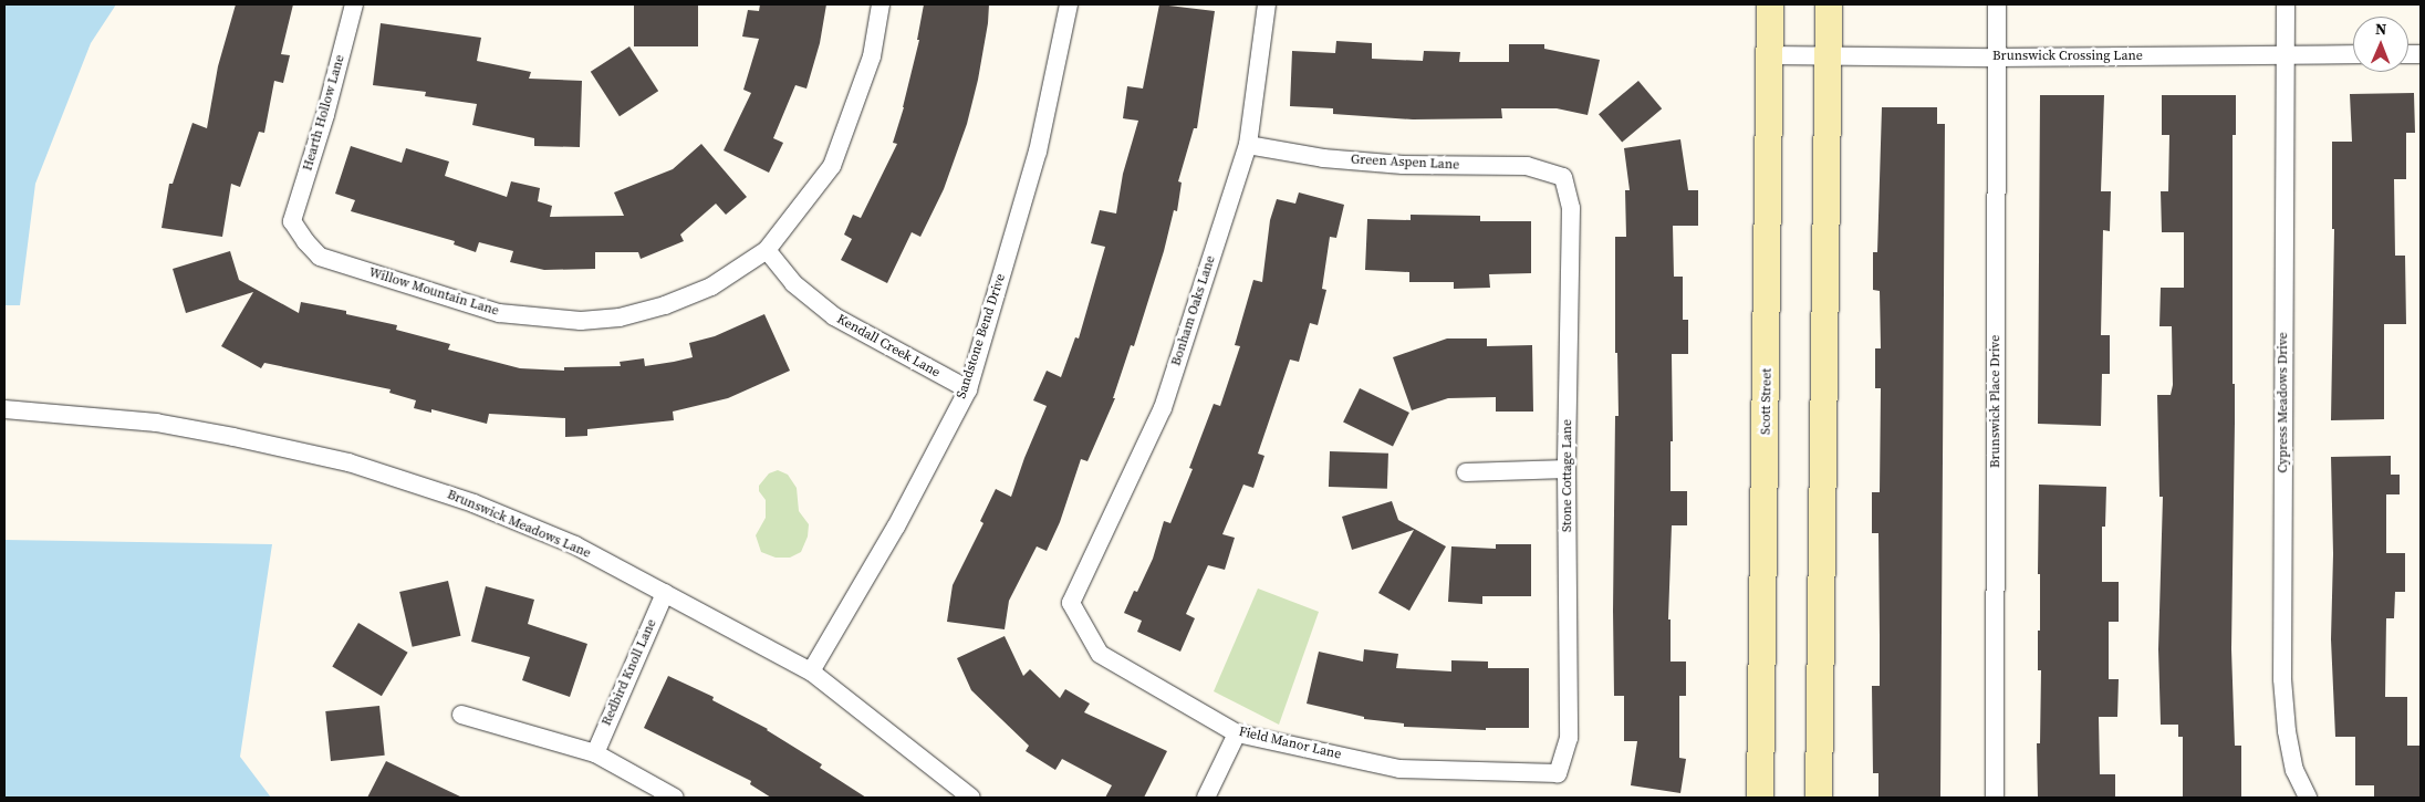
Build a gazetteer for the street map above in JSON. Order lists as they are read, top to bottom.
{
  "streets": {
    "main road": ["Scott Street"],
    "street": [
      "Brunswick Crossing Lane",
      "Hearth Hollow Lane",
      "Green Aspen Lane",
      "Willow Mountain Lane",
      "Bonham Oaks Lane",
      "Sandstone Bend Drive",
      "Kendall Creek Lane",
      "Brunswick Place Drive",
      "Cypress Meadows Drive",
      "Stone Cottage Lane",
      "Brunswick Meadows Lane",
      "Redbird Knoll Lane",
      "Field Manor Lane"
    ]
  },
  "crossings": [
    ["Brunswick Crossing Lane", "Scott Street"],
    ["Brunswick Crossing Lane", "Brunswick Place Drive"],
    ["Brunswick Crossing Lane", "Cypress Meadows Drive"],
    ["Hearth Hollow Lane", "Willow Mountain Lane"],
    ["Green Aspen Lane", "Bonham Oaks Lane"],
    ["Green Aspen Lane", "Stone Cottage Lane"],
    ["Willow Mountain Lane", "Kendall Creek Lane"],
    ["Bonham Oaks Lane", "Field Manor Lane"],
    ["Sandstone Bend Drive", "Kendall Creek Lane"],
    ["Sandstone Bend Drive", "Brunswick Meadows Lane"],
    ["Stone Cottage Lane", "Field Manor Lane"],
    ["Brunswick Meadows Lane", "Redbird Knoll Lane"]
  ],
  "north": "top"
}
